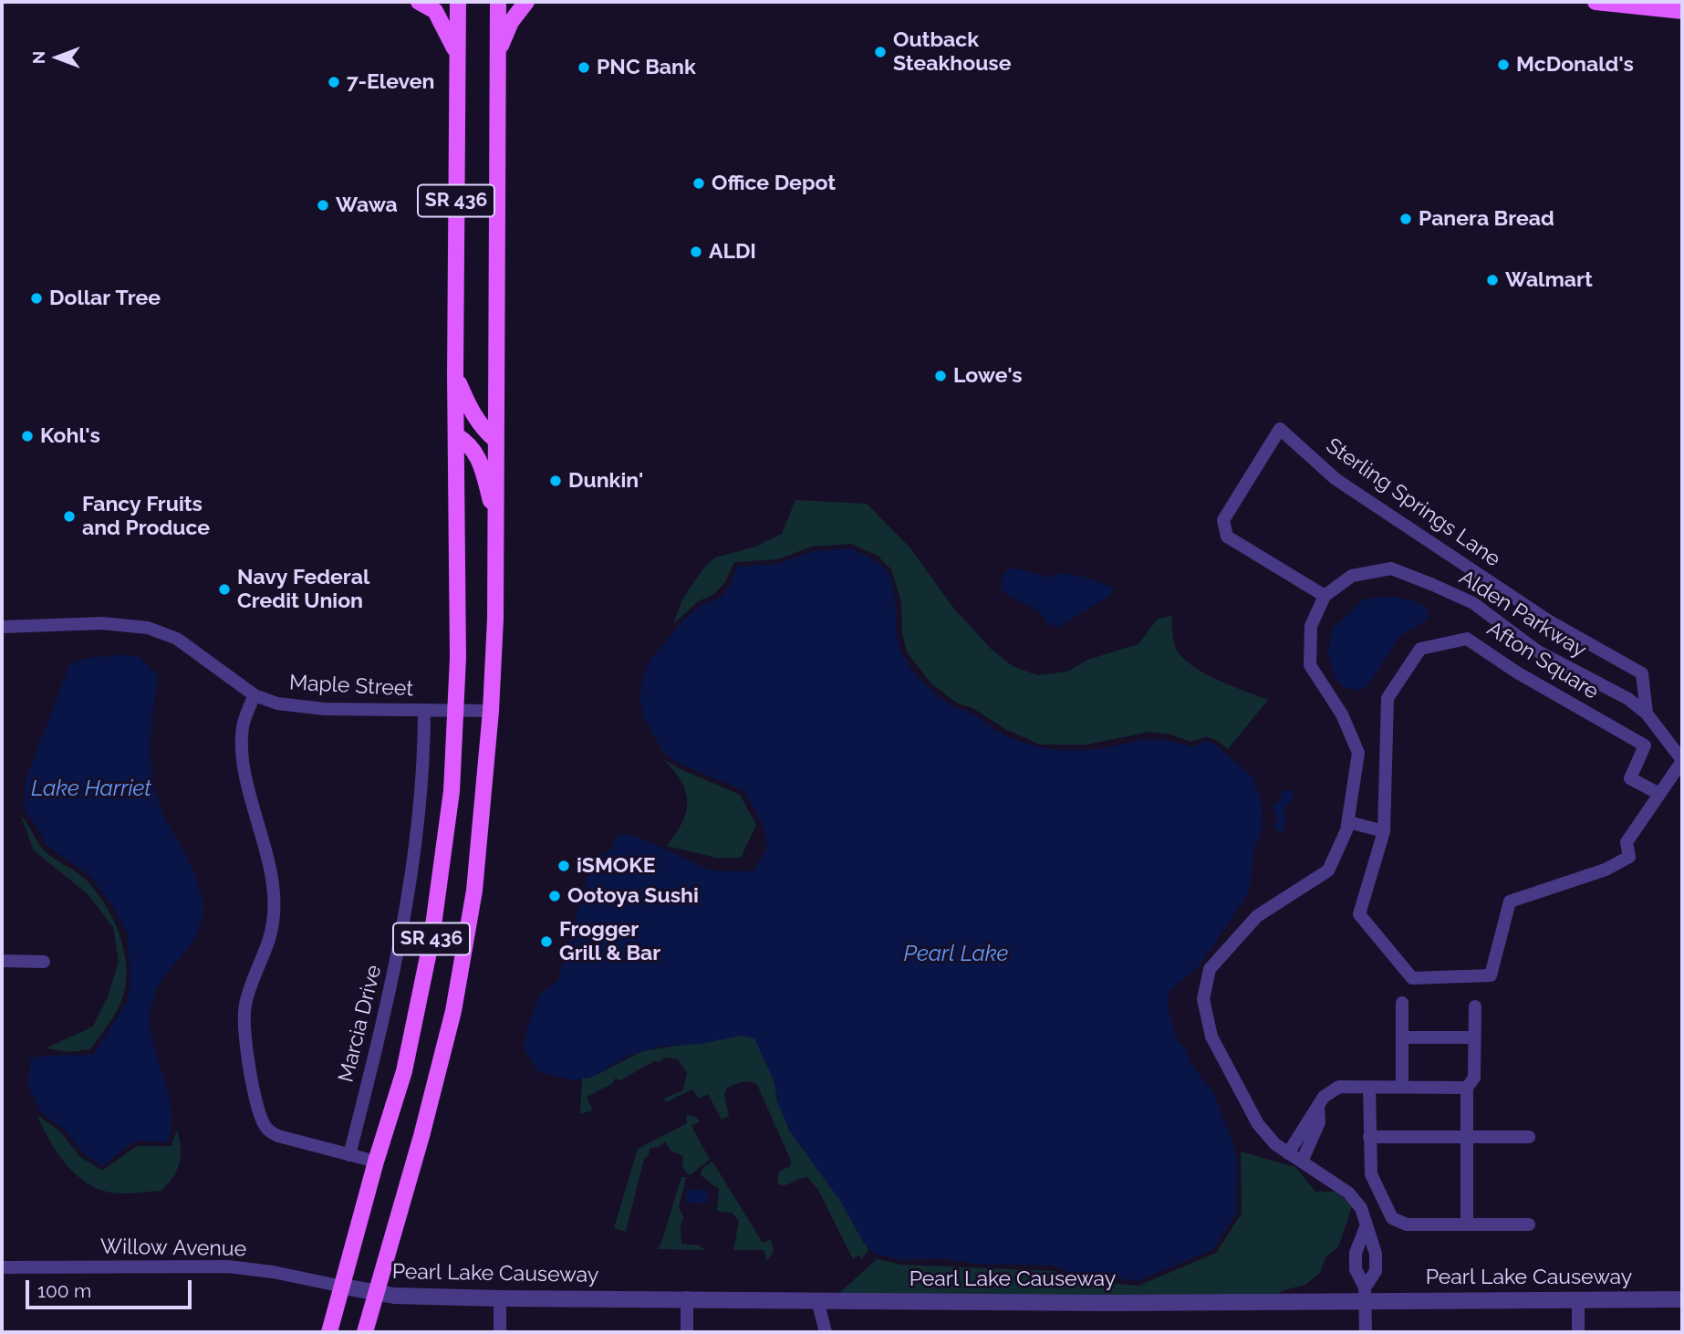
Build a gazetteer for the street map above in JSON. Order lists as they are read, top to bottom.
{
  "streets": {
    "main road": ["SR 436"],
    "street": [
      "Sterling Springs Lane",
      "Alden Parkway",
      "Afton Square",
      "Maple Street",
      "Marcia Drive",
      "Willow Avenue",
      "Pearl Lake Causeway"
    ]
  },
  "crossings": [
    ["SR 436", "Maple Street"],
    ["SR 436", "Willow Avenue"],
    ["SR 436", "Pearl Lake Causeway"],
    ["Sterling Springs Lane", "Alden Parkway"],
    ["Alden Parkway", "Afton Square"],
    ["Alden Parkway", "Pearl Lake Causeway"],
    ["Maple Street", "Marcia Drive"],
    ["Willow Avenue", "Pearl Lake Causeway"]
  ],
  "water": ["Lake Harriet", "Pearl Lake"],
  "places": [
    "Outback Steakhouse",
    "McDonald's",
    "PNC Bank",
    "7-Eleven",
    "Office Depot",
    "Wawa",
    "Panera Bread",
    "ALDI",
    "Walmart",
    "Dollar Tree",
    "Lowe's",
    "Kohl's",
    "Dunkin'",
    "Fancy Fruits and Produce",
    "Navy Federal Credit Union",
    "iSMOKE",
    "Ootoya Sushi",
    "Frogger Grill & Bar"
  ],
  "scale_bar": "100 m",
  "north": "left"
}
